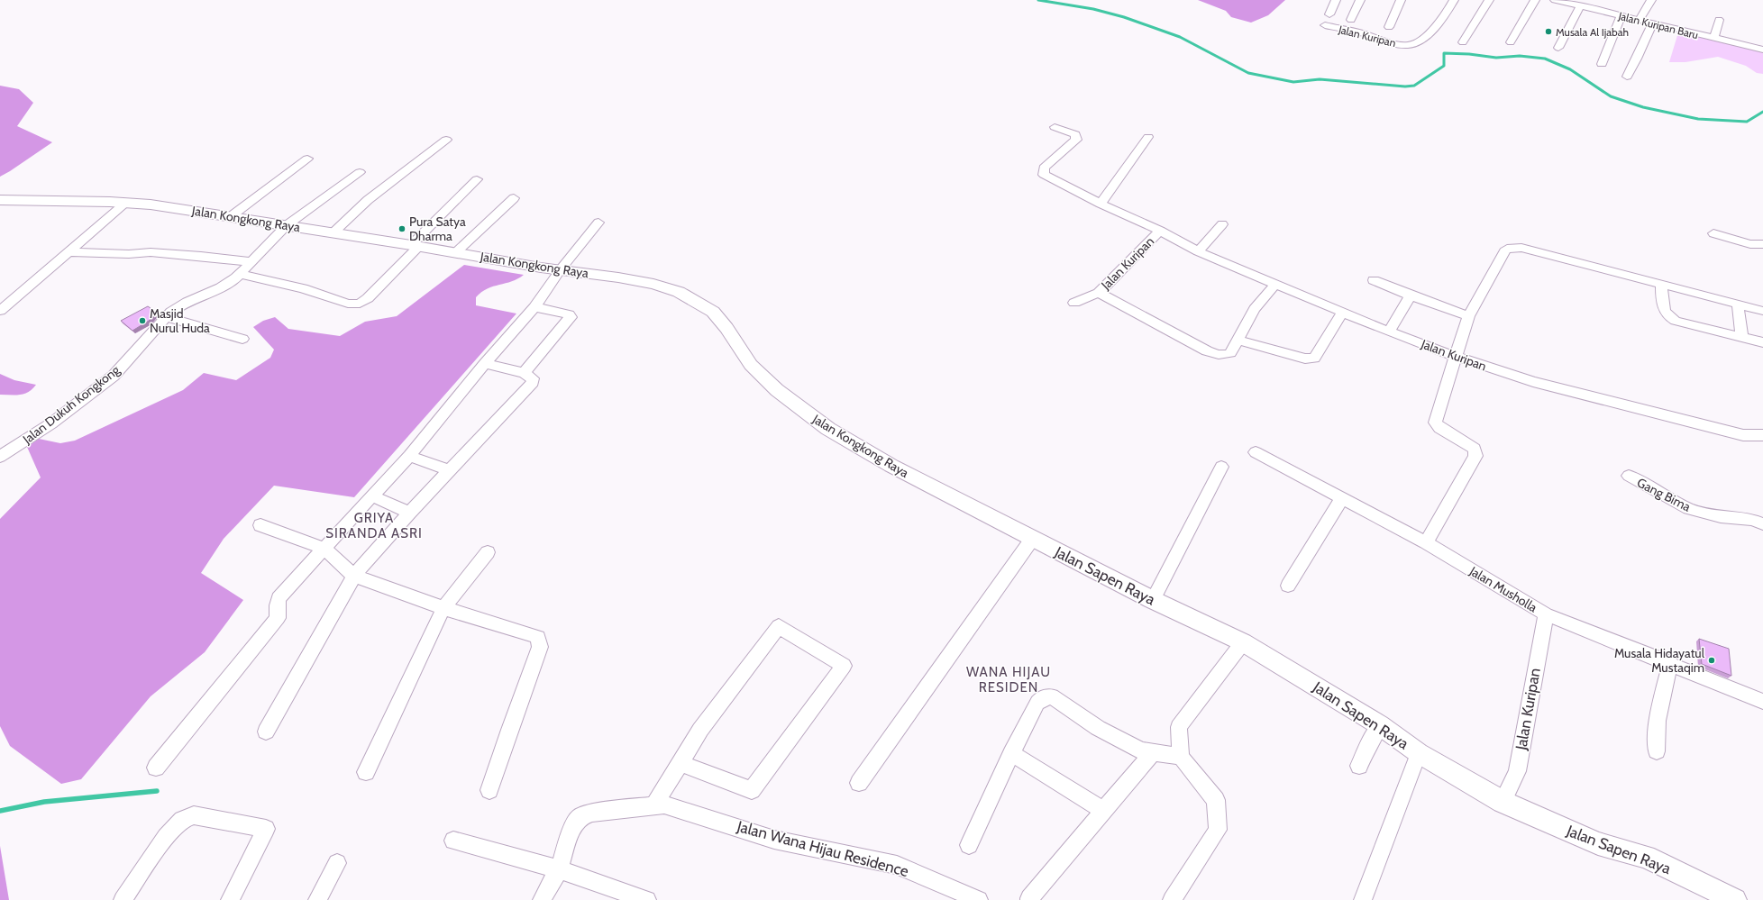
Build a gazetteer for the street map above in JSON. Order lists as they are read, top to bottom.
{
  "streets": {
    "street": [
      "Jalan Kuripan Baru",
      "Jalan Kuripan",
      "Jalan Kongkong Raya",
      "Jalan Dukuh Kongkong",
      "Gang Bima",
      "Jalan Sapen Raya",
      "Jalan Musholla",
      "Jalan Wana Hijau Residence"
    ]
  },
  "crossings": [
    ["Jalan Kuripan", "Jalan Sapen Raya"],
    ["Jalan Kuripan", "Jalan Musholla"],
    ["Jalan Kongkong Raya", "Jalan Dukuh Kongkong"],
    ["Jalan Kongkong Raya", "Jalan Sapen Raya"]
  ],
  "districts": ["GRIYA SIRANDA ASRI", "WANA HIJAU RESIDEN"],
  "places": [
    "Musala Al Ijabah",
    "Pura Satya Dharma",
    "Masjid Nurul Huda",
    "Musala Hidayatul Mustaqim"
  ]
}
